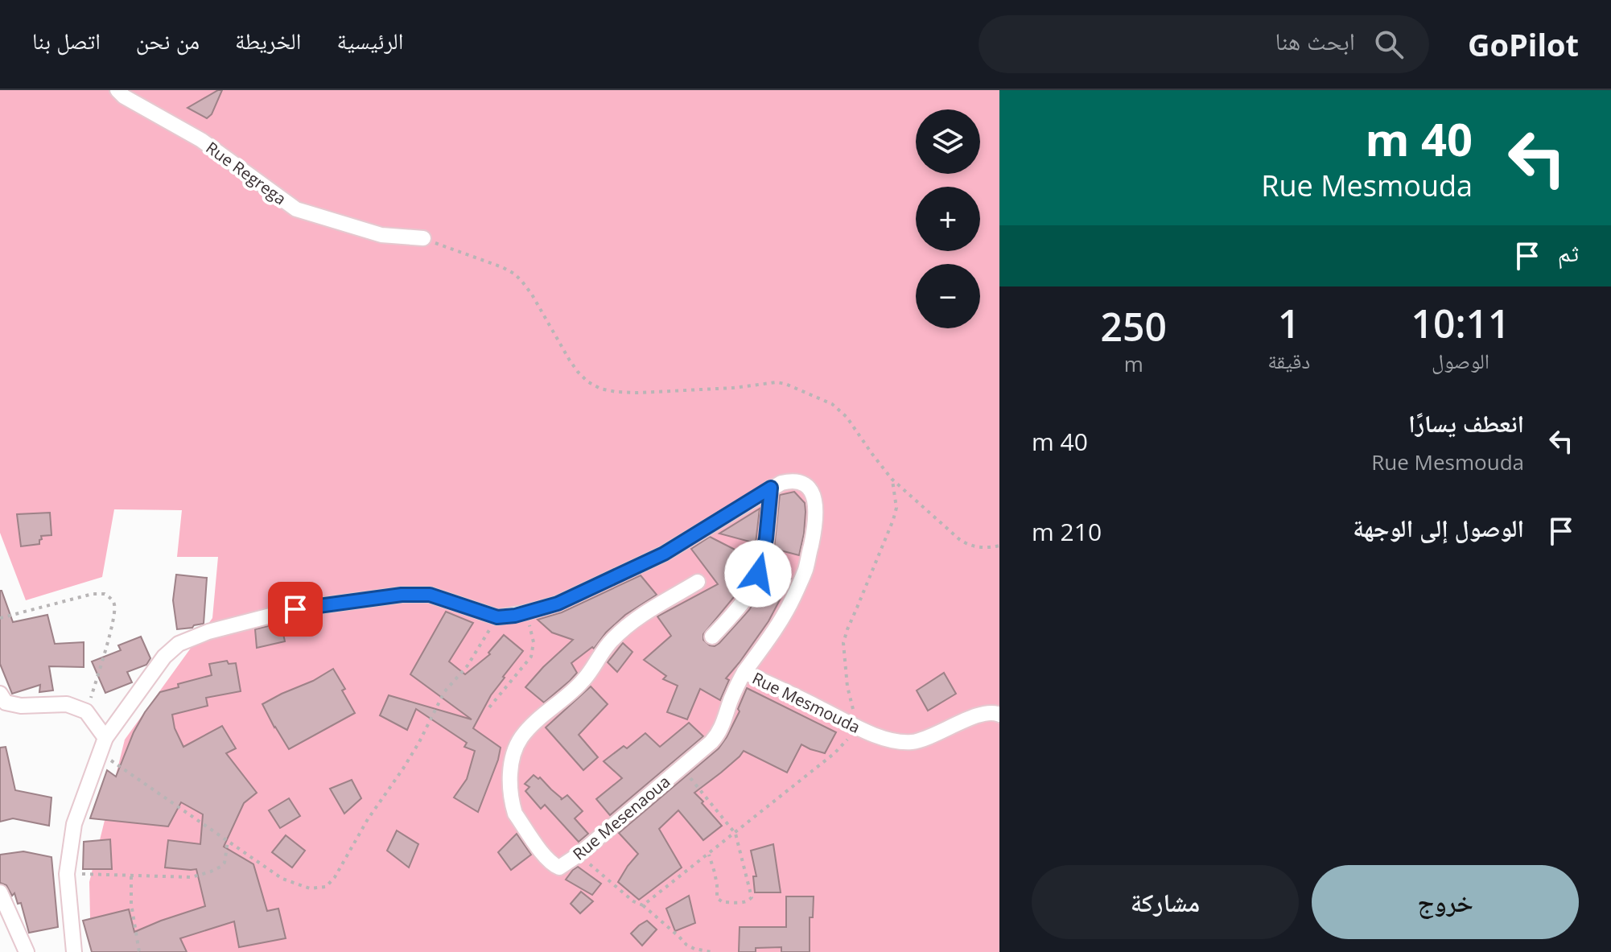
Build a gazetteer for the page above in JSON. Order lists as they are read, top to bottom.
{
  "streets": {
    "street": ["Rue Regrega", "Rue Mesmouda", "Rue Mesenaoua"]
  },
  "crossings": [
    ["Rue Mesmouda", "Rue Mesenaoua"]
  ],
  "page": {
    "header": "GoPilot",
    "search": "ابحث هنا",
    "nav": [
      "الرئيسية",
      "الخريطة",
      "من نحن",
      "اتصل بنا"
    ],
    "turn": ["40 m", "Rue Mesmouda"],
    "map_buttons": ["+", "−"],
    "then": "ثم",
    "eta": [
      "10:11",
      "الوصول",
      "1",
      "دقيقة",
      "250",
      "m"
    ],
    "list": [
      {
        "name": "انعطف يسارًا",
        "note": "Rue Mesmouda",
        "value": "40 m"
      },
      {
        "name": "الوصول إلى الوجهة",
        "value": "210 m"
      }
    ],
    "buttons": ["خروج", "مشاركة"]
  }
}
